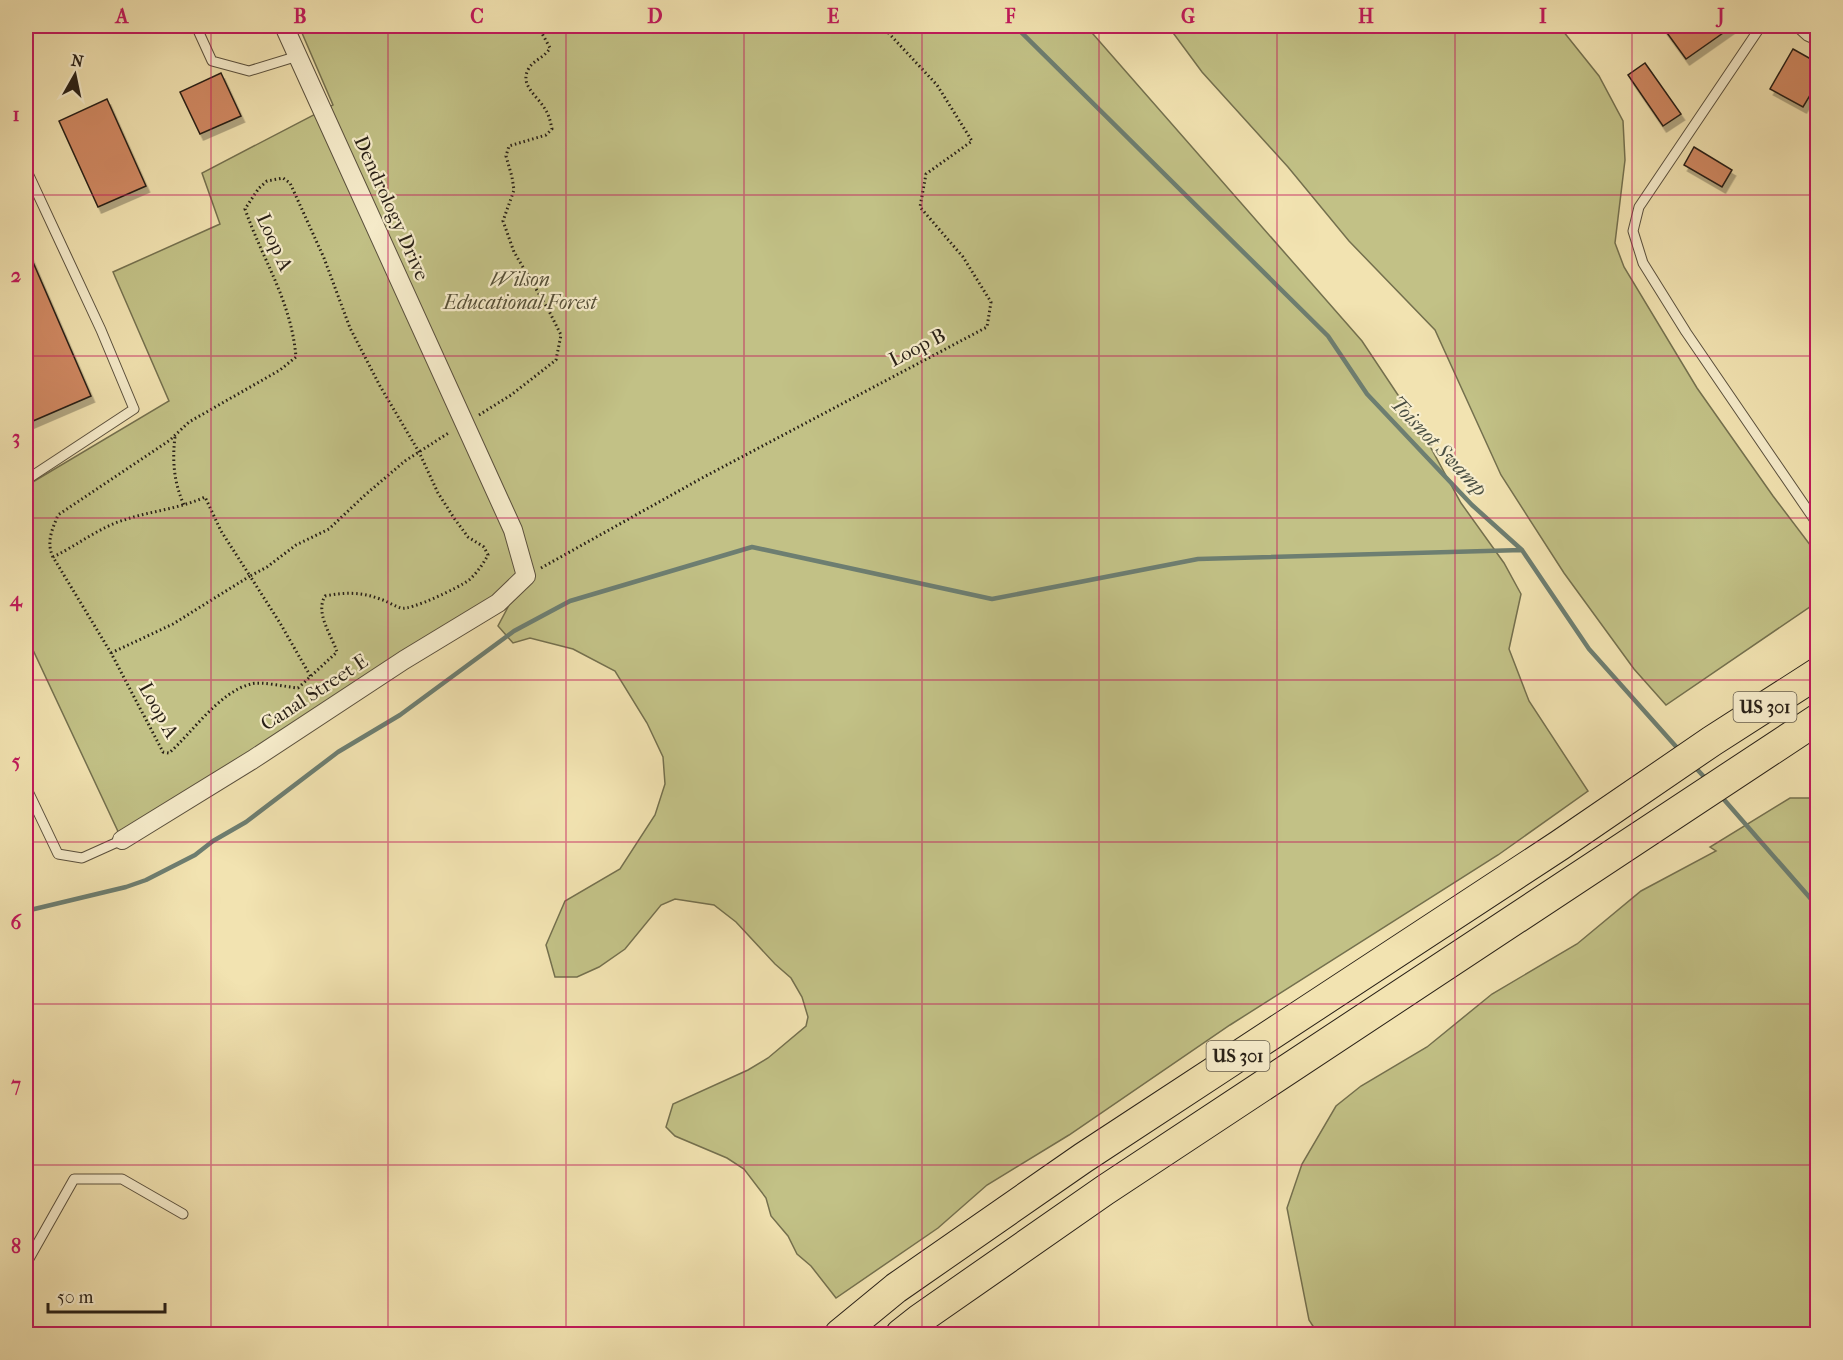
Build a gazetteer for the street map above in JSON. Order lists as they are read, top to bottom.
{
  "streets": {
    "highway": ["US 301"],
    "street": ["Dendrology Drive", "Canal Street E"],
    "path": ["Loop A", "Loop B"]
  },
  "crossings": [
    ["Dendrology Drive", "Loop B"],
    ["Dendrology Drive", "Canal Street E"],
    ["Loop B", "Canal Street E"]
  ],
  "water": ["Toisnot Swamp"],
  "parks": ["Wilson Educational Forest"],
  "scale_bar": "50 m",
  "north": "top",
  "grid": {
    "columns": [
      "A",
      "B",
      "C",
      "D",
      "E",
      "F",
      "G",
      "H",
      "I",
      "J"
    ],
    "rows": [
      "1",
      "2",
      "3",
      "4",
      "5",
      "6",
      "7",
      "8"
    ]
  }
}
